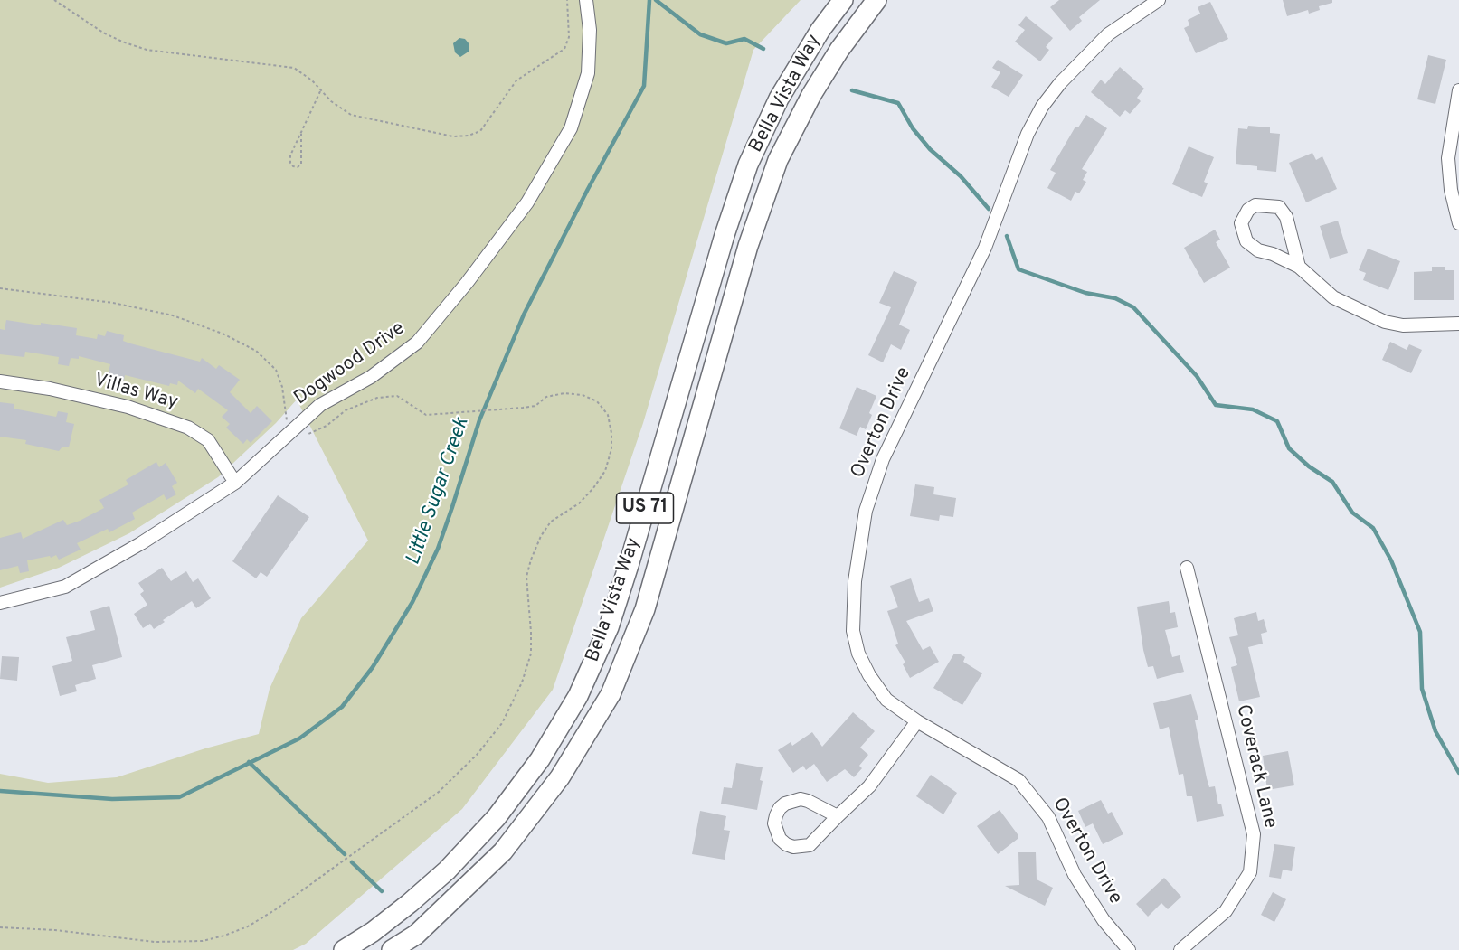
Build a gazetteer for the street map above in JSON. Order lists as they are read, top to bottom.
{
  "streets": {
    "main road": ["Bella Vista Way", "US 71"],
    "street": [
      "Dogwood Drive",
      "Villas Way",
      "Overton Drive",
      "Coverack Lane"
    ]
  },
  "crossings": [
    ["Dogwood Drive", "Villas Way"]
  ],
  "water": ["Little Sugar Creek"]
}
